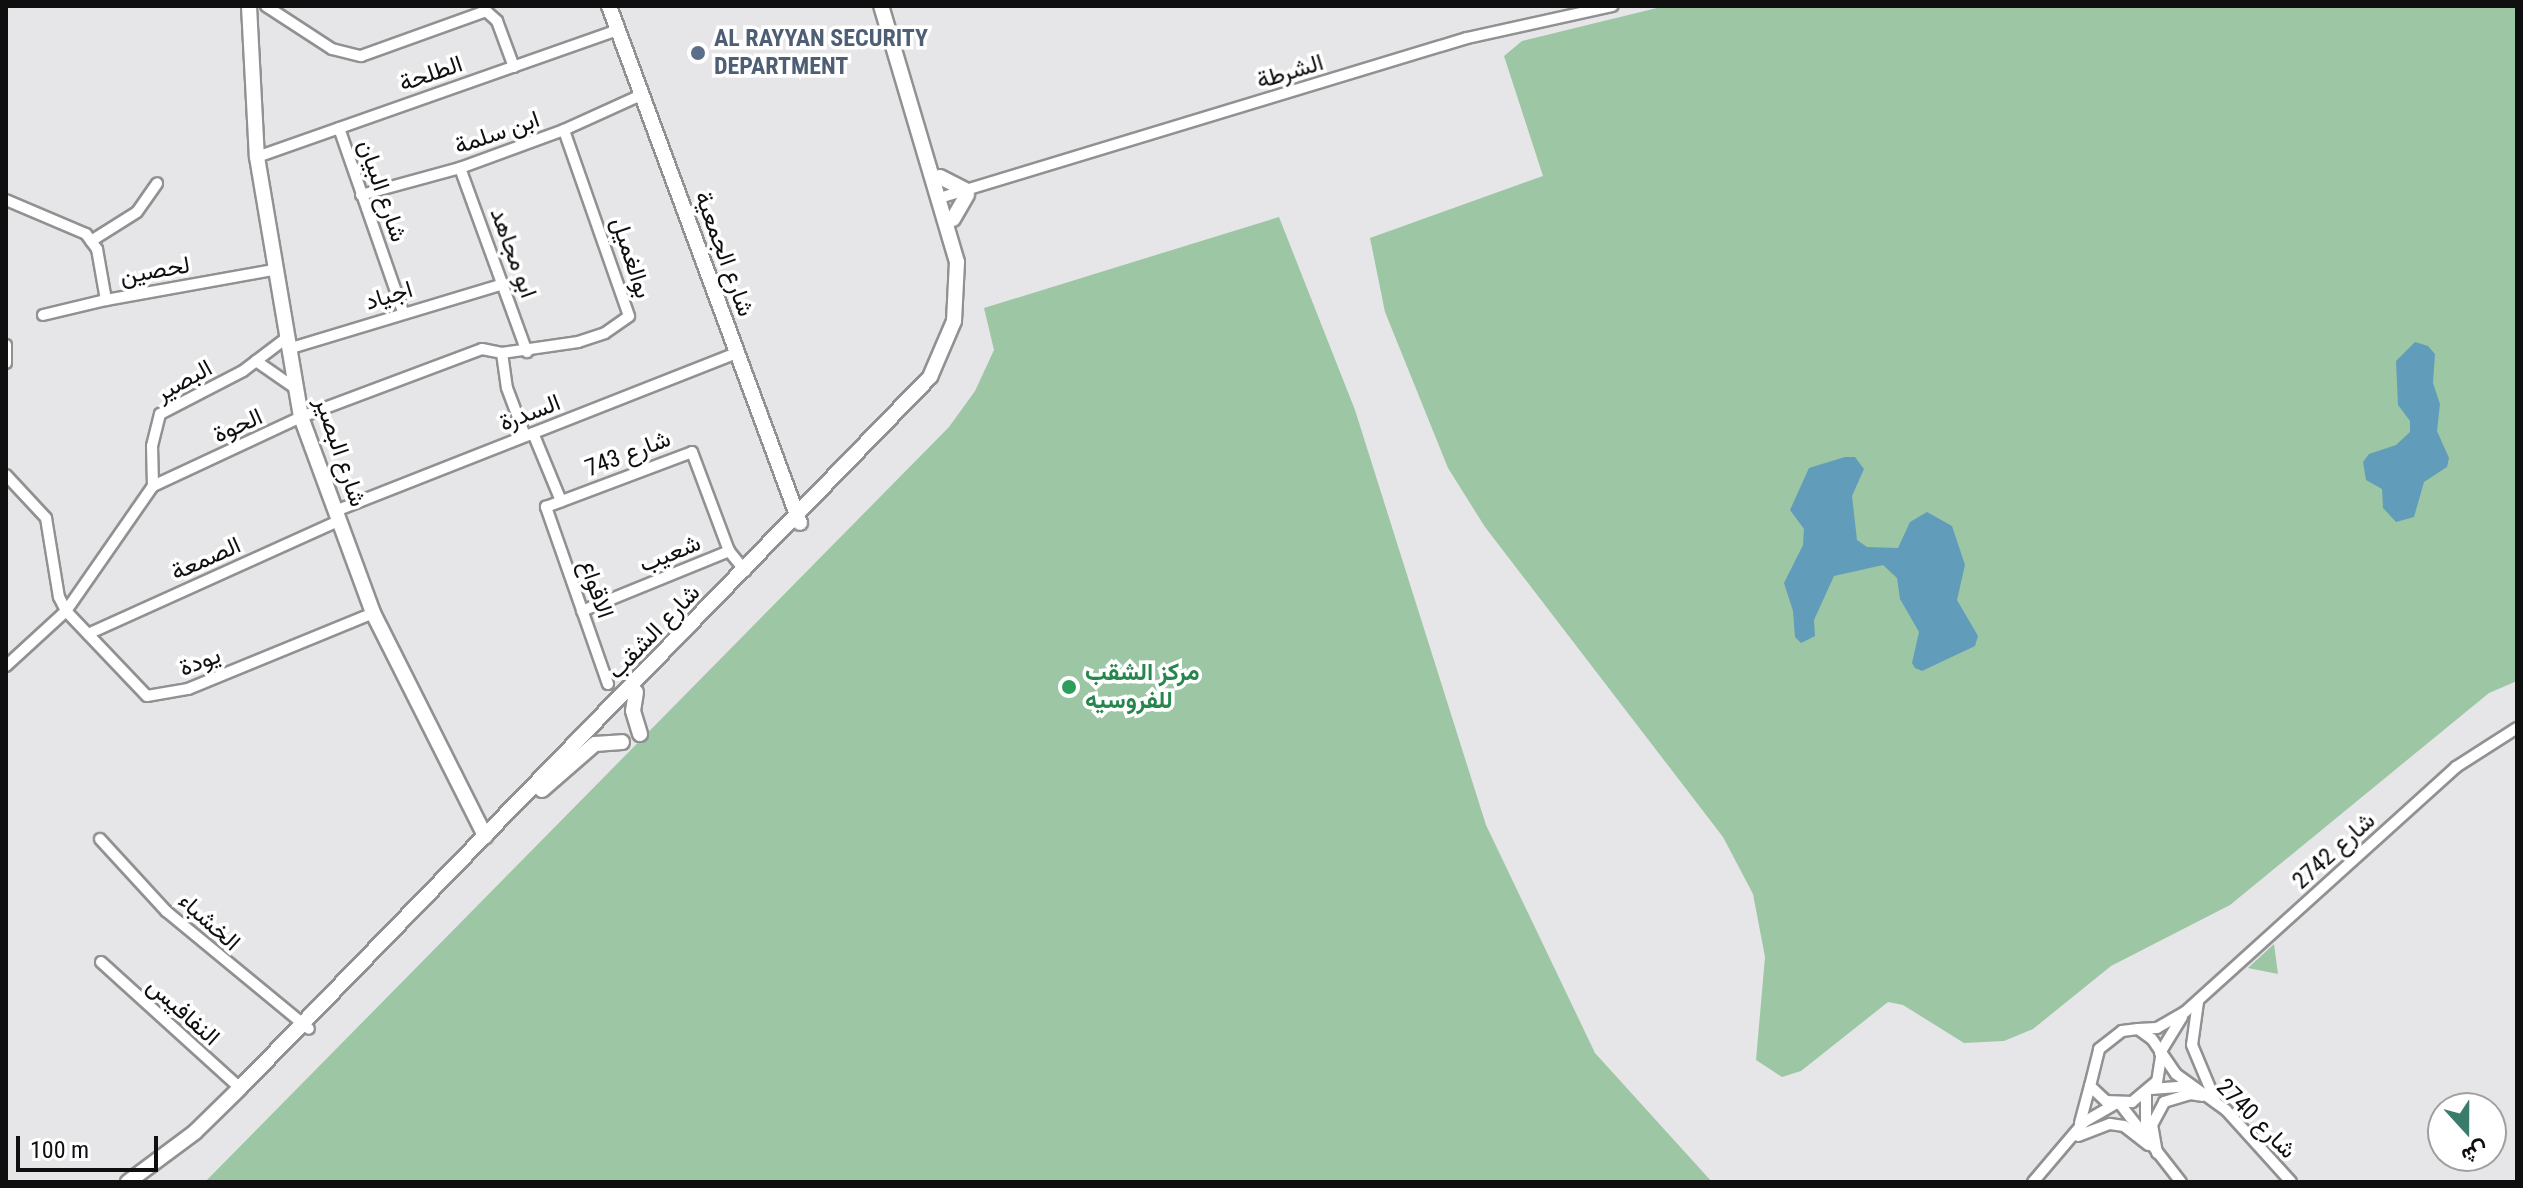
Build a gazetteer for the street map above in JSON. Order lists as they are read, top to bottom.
{
  "streets": {
    "street": [
      "الشرطة",
      "الطلحة",
      "ابن سلمة",
      "شارع البيان",
      "ابو مجاهد",
      "شارع الجمعية",
      "بوالغميل",
      "لحصين",
      "اجياد",
      "البصير",
      "السدرة",
      "الحوة",
      "شارع البصير",
      "شارع 743",
      "شعيب",
      "الصمعة",
      "الاقواع",
      "شارع الشقب",
      "يودة",
      "شارع 2742",
      "الخشباء",
      "النفافيس",
      "شارع 2740"
    ]
  },
  "crossings": [
    ["الشرطة", "شارع الشقب"],
    ["الطلحة", "شارع البيان"],
    ["الطلحة", "شارع الجمعية"],
    ["الطلحة", "شارع البصير"],
    ["ابن سلمة", "شارع البيان"],
    ["ابن سلمة", "ابو مجاهد"],
    ["ابن سلمة", "شارع الجمعية"],
    ["ابن سلمة", "بوالغميل"],
    ["شارع البيان", "اجياد"],
    ["ابو مجاهد", "بوالغميل"],
    ["ابو مجاهد", "اجياد"],
    ["شارع الجمعية", "السدرة"],
    ["شارع الجمعية", "شارع الشقب"],
    ["بوالغميل", "الحوة"],
    ["لحصين", "شارع البصير"],
    ["اجياد", "البصير"],
    ["اجياد", "شارع البصير"],
    ["البصير", "الحوة"],
    ["البصير", "شارع البصير"],
    ["السدرة", "شارع البصير"],
    ["السدرة", "الصمعة"],
    ["الحوة", "شارع البصير"],
    ["شارع البصير", "الصمعة"],
    ["شارع البصير", "شارع الشقب"],
    ["شارع البصير", "يودة"],
    ["شارع 743", "شعيب"],
    ["شارع 743", "الاقواع"],
    ["شارع 743", "شارع الشقب"],
    ["شعيب", "الاقواع"],
    ["الصمعة", "يودة"],
    ["شارع الشقب", "الخشباء"],
    ["شارع الشقب", "النفافيس"],
    ["شارع 2742", "شارع 2740"]
  ],
  "places": ["AL RAYYAN SECURITY DEPARTMENT", "مركز الشقب للفروسيه"],
  "scale_bar": "100 m",
  "north": "bottom"
}
